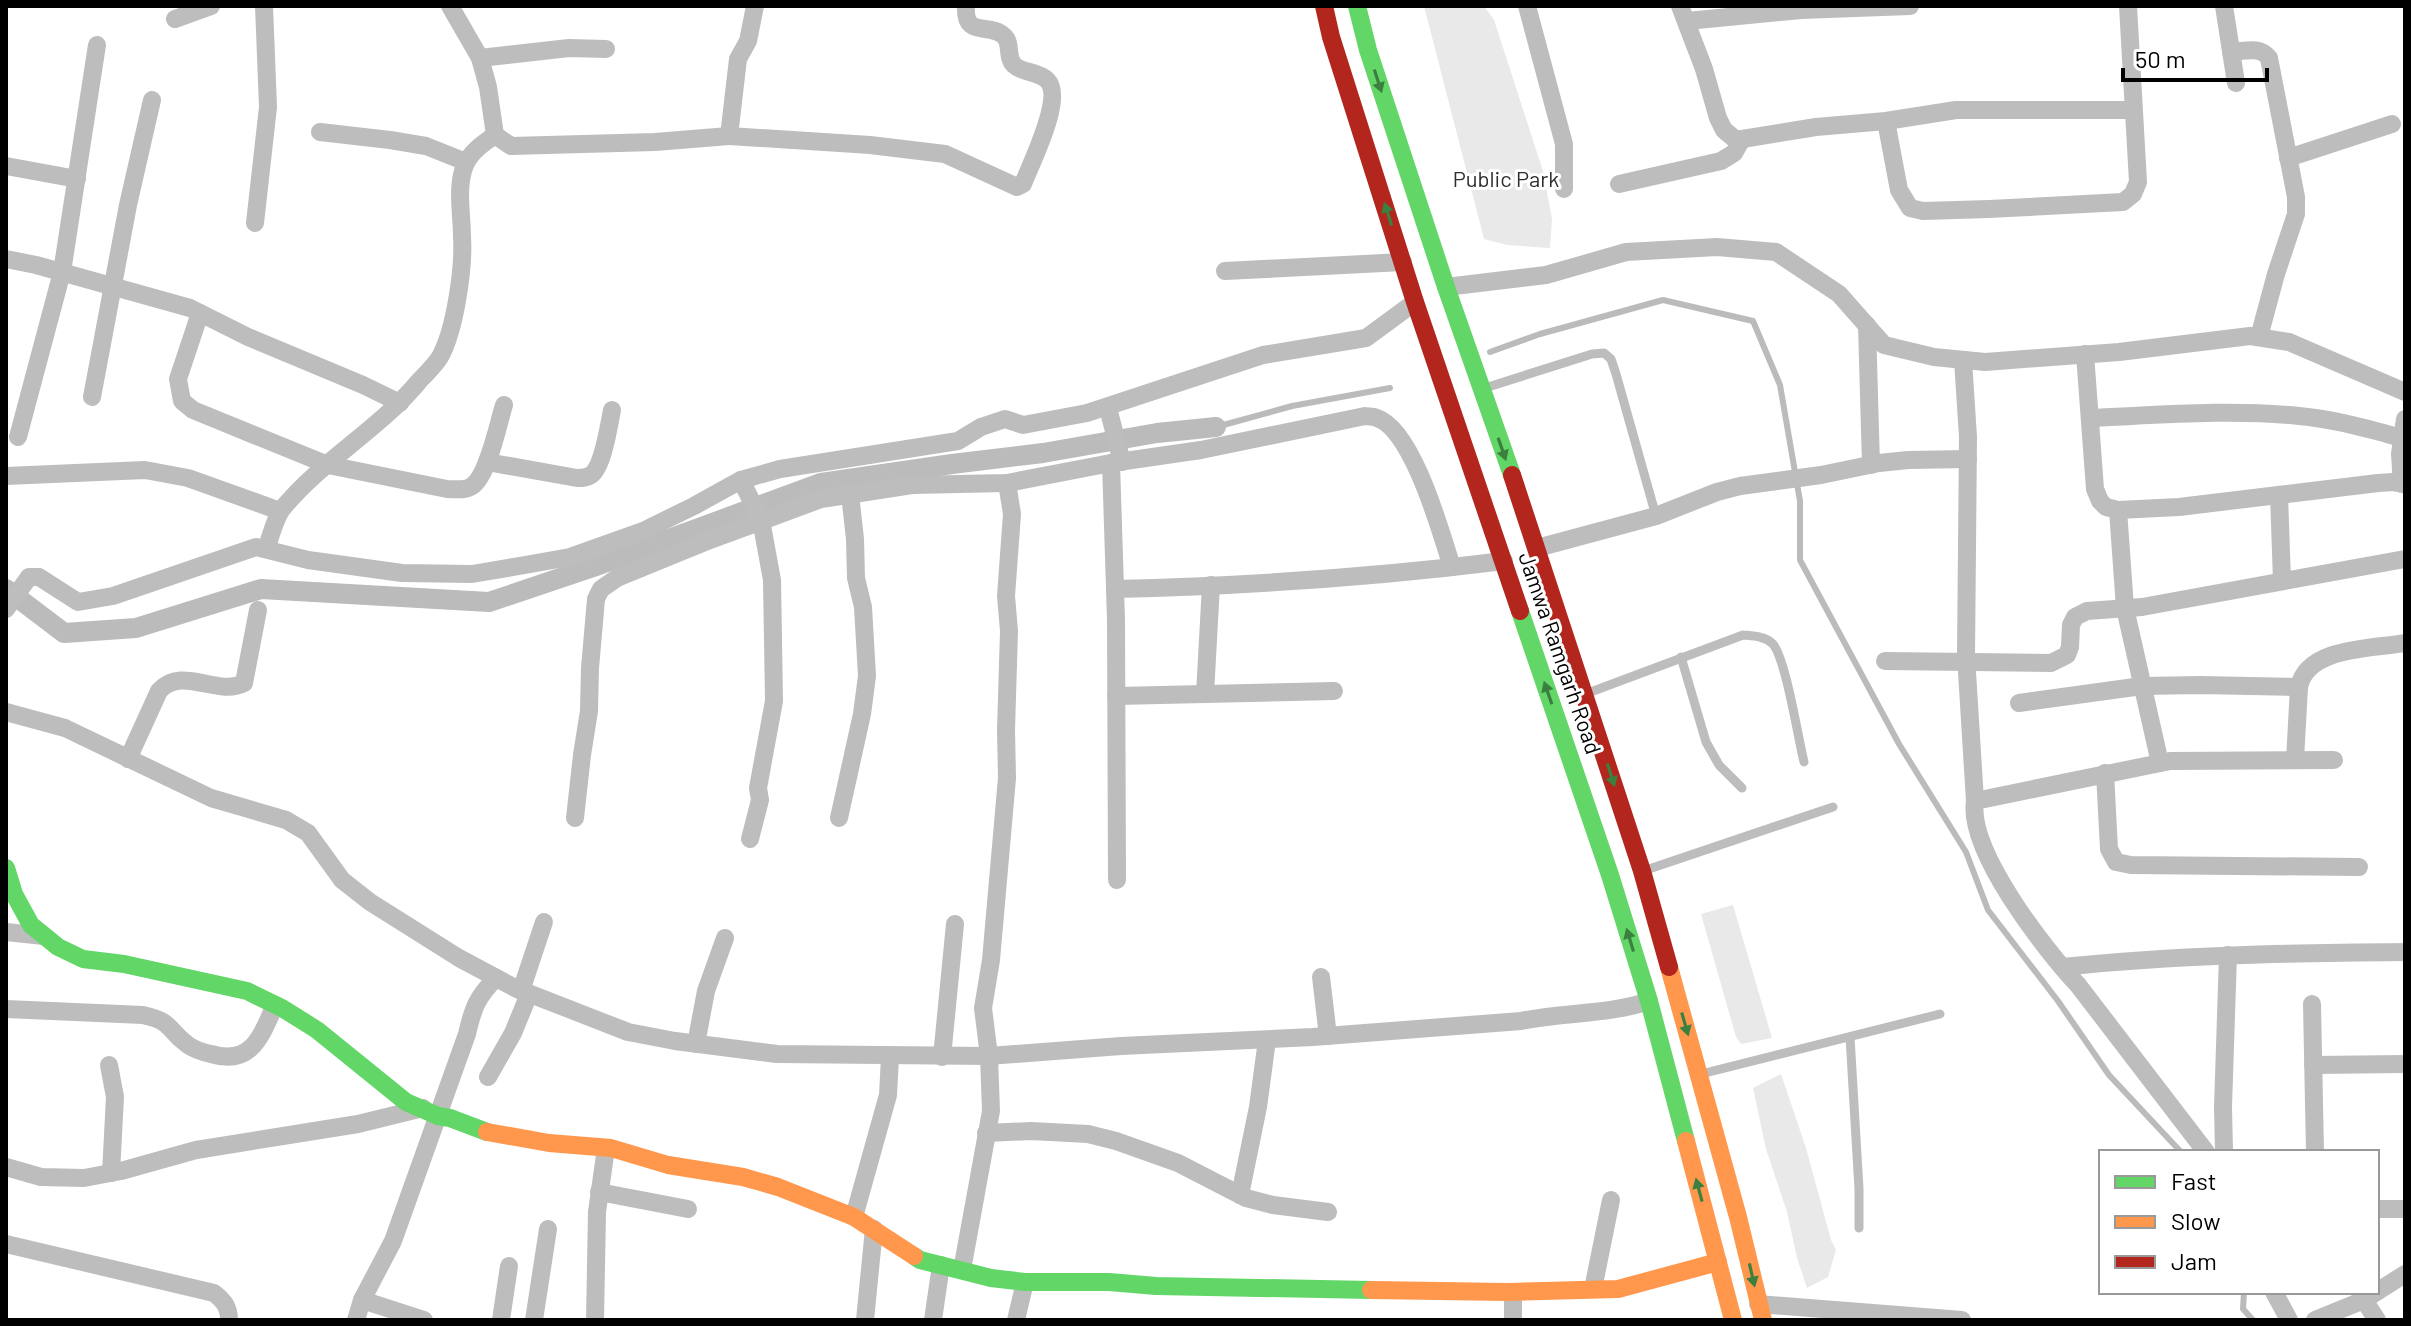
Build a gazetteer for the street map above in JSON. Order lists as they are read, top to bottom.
{
  "streets": {
    "main road": ["Jamwa Ramgarh Road"]
  },
  "parks": ["Public Park"],
  "legend": ["Fast", "Slow", "Jam"],
  "scale_bar": "50 m"
}
